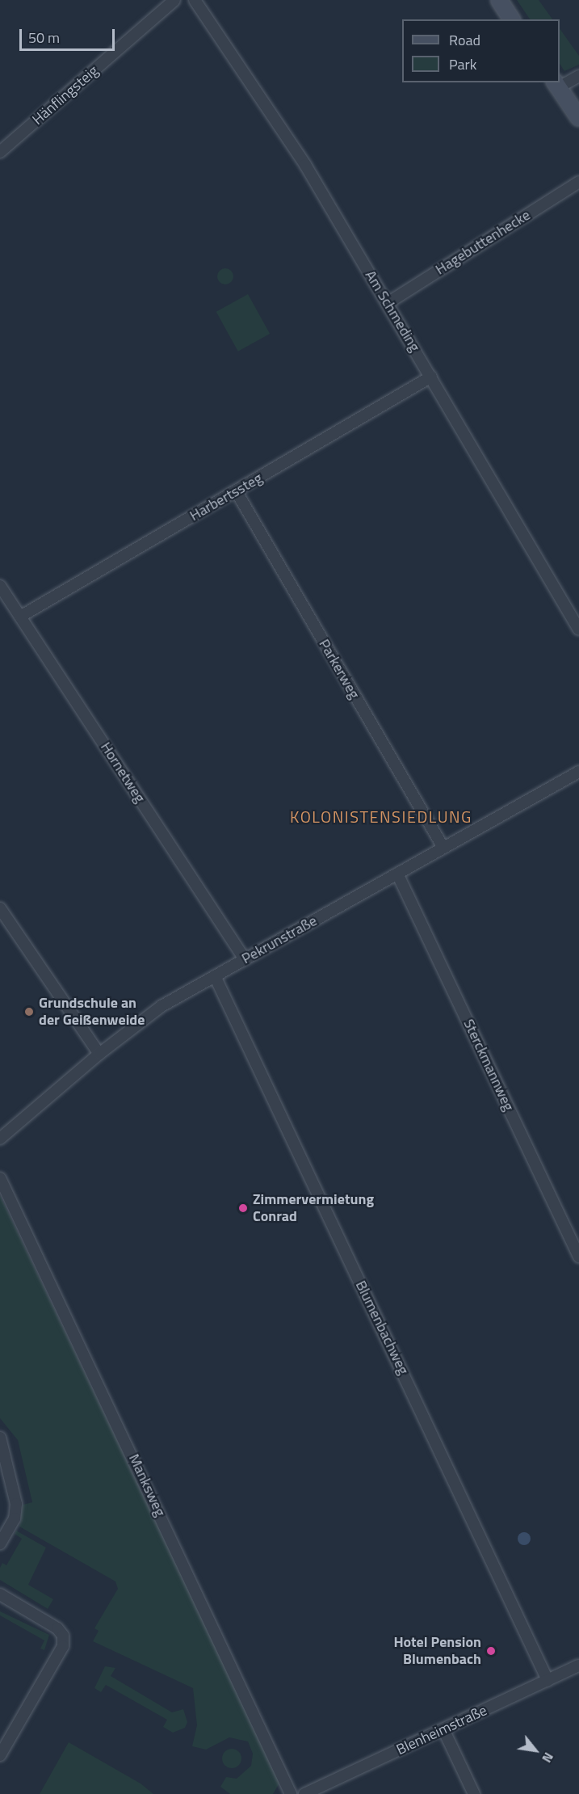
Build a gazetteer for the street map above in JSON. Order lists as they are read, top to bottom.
{
  "streets": {
    "street": [
      "Hänflingsteig",
      "Hagebuttenhecke",
      "Am Schmeding",
      "Harbertssteg",
      "Parkerweg",
      "Hornetweg",
      "Pekrunstraße",
      "Sterckmannweg",
      "Blumenbachweg",
      "Manksweg",
      "Blenheimstraße"
    ]
  },
  "crossings": [
    ["Hagebuttenhecke", "Am Schmeding"],
    ["Am Schmeding", "Harbertssteg"],
    ["Harbertssteg", "Parkerweg"],
    ["Harbertssteg", "Hornetweg"],
    ["Parkerweg", "Pekrunstraße"],
    ["Hornetweg", "Pekrunstraße"],
    ["Pekrunstraße", "Sterckmannweg"],
    ["Pekrunstraße", "Blumenbachweg"],
    ["Blumenbachweg", "Blenheimstraße"]
  ],
  "districts": ["KOLONISTENSIEDLUNG"],
  "places": ["Grundschule an der Geißenweide", "Zimmervermietung Conrad", "Hotel Pension Blumenbach"],
  "legend": ["Road", "Park"],
  "scale_bar": "50 m",
  "north": "bottom right"
}
